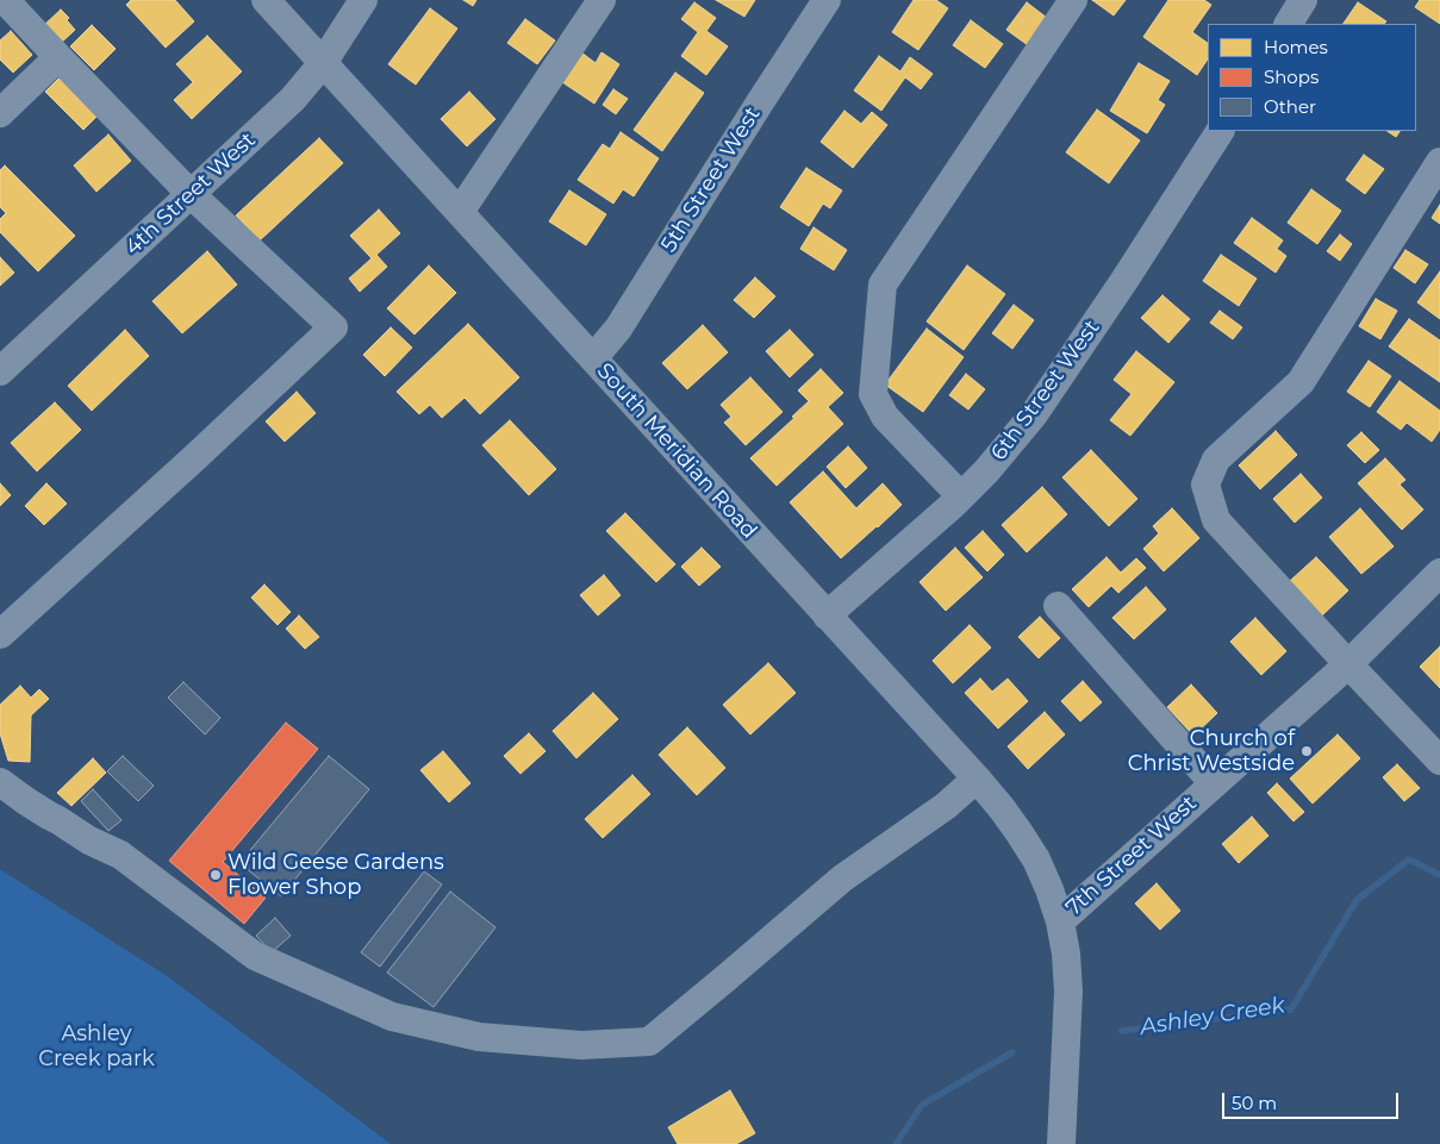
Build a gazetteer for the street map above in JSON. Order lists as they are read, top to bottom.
{
  "streets": {
    "street": [
      "5th Street West",
      "4th Street West",
      "6th Street West",
      "South Meridian Road",
      "7th Street West"
    ]
  },
  "crossings": [
    ["5th Street West", "South Meridian Road"],
    ["4th Street West", "South Meridian Road"],
    ["6th Street West", "South Meridian Road"],
    ["South Meridian Road", "7th Street West"]
  ],
  "water": ["Ashley Creek"],
  "parks": ["Ashley Creek park"],
  "places": ["Church of Christ Westside", "Wild Geese Gardens Flower Shop"],
  "legend": ["Homes", "Shops", "Other"],
  "scale_bar": "50 m"
}
